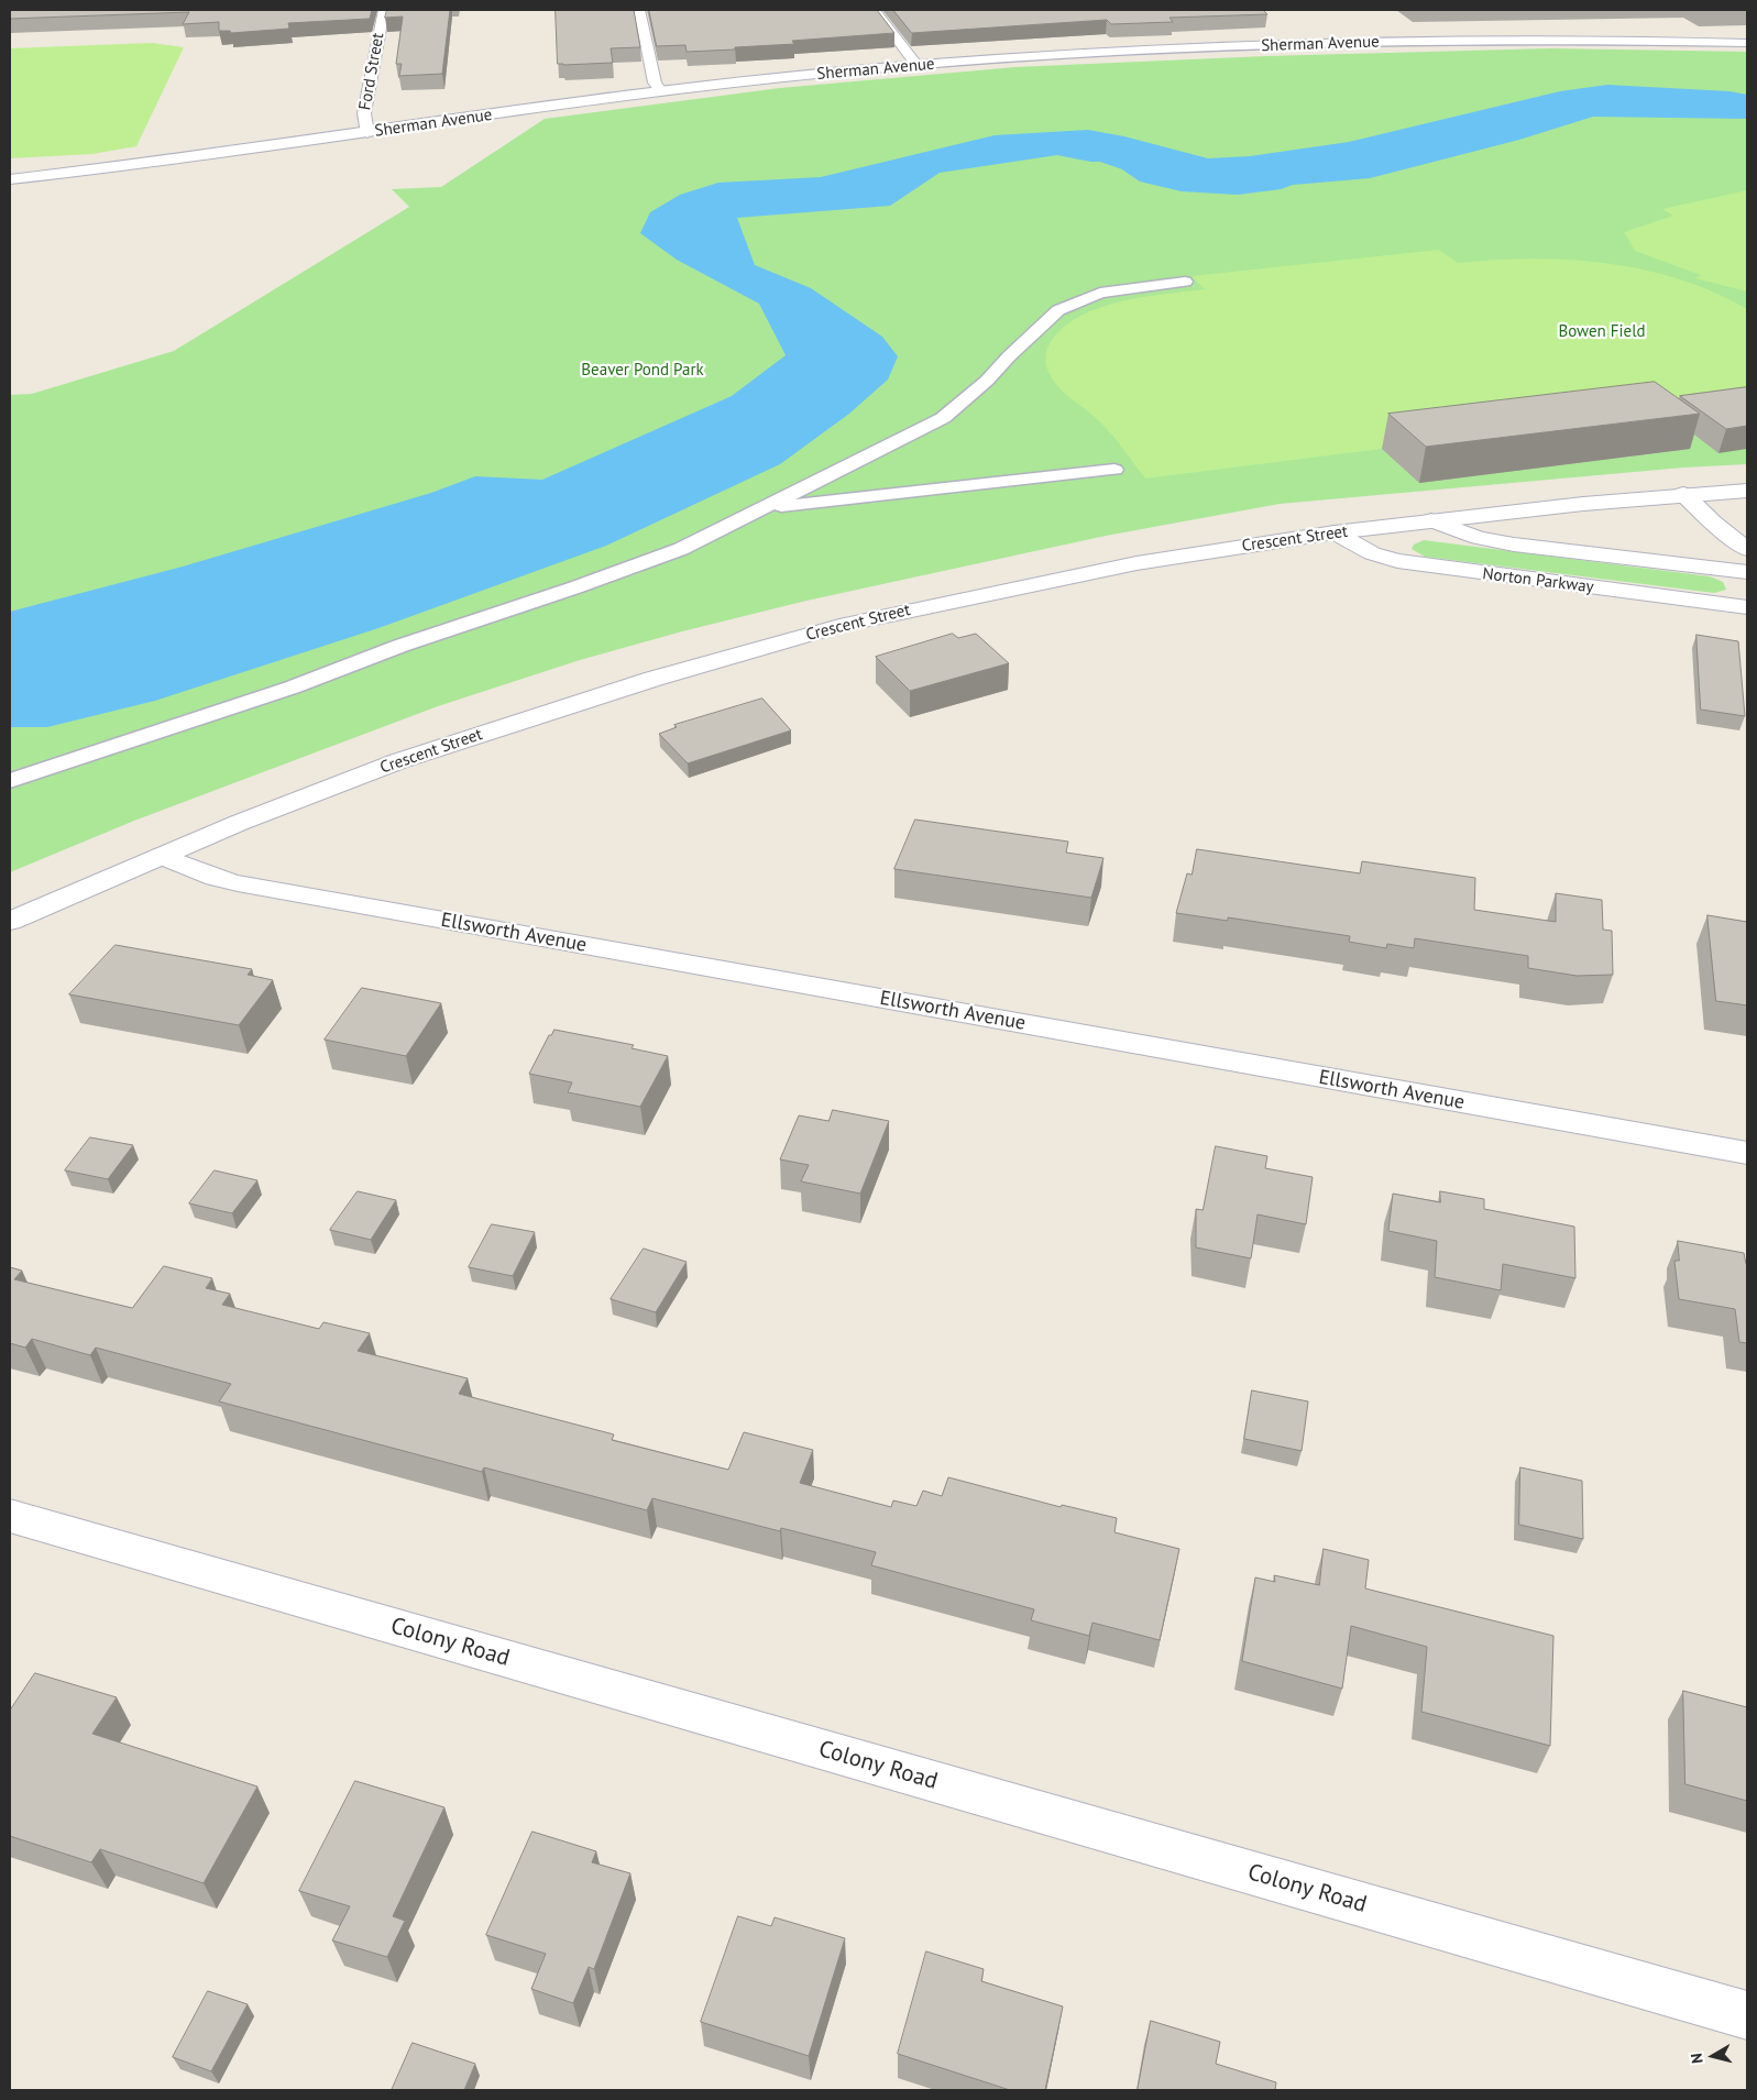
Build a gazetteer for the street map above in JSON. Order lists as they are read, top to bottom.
{
  "streets": {
    "street": [
      "Sherman Avenue",
      "Ford Street",
      "Crescent Street",
      "Norton Parkway",
      "Ellsworth Avenue",
      "Colony Road"
    ]
  },
  "crossings": [
    ["Sherman Avenue", "Ford Street"],
    ["Crescent Street", "Norton Parkway"],
    ["Crescent Street", "Ellsworth Avenue"]
  ],
  "parks": ["Bowen Field", "Beaver Pond Park"],
  "north": "left"
}
